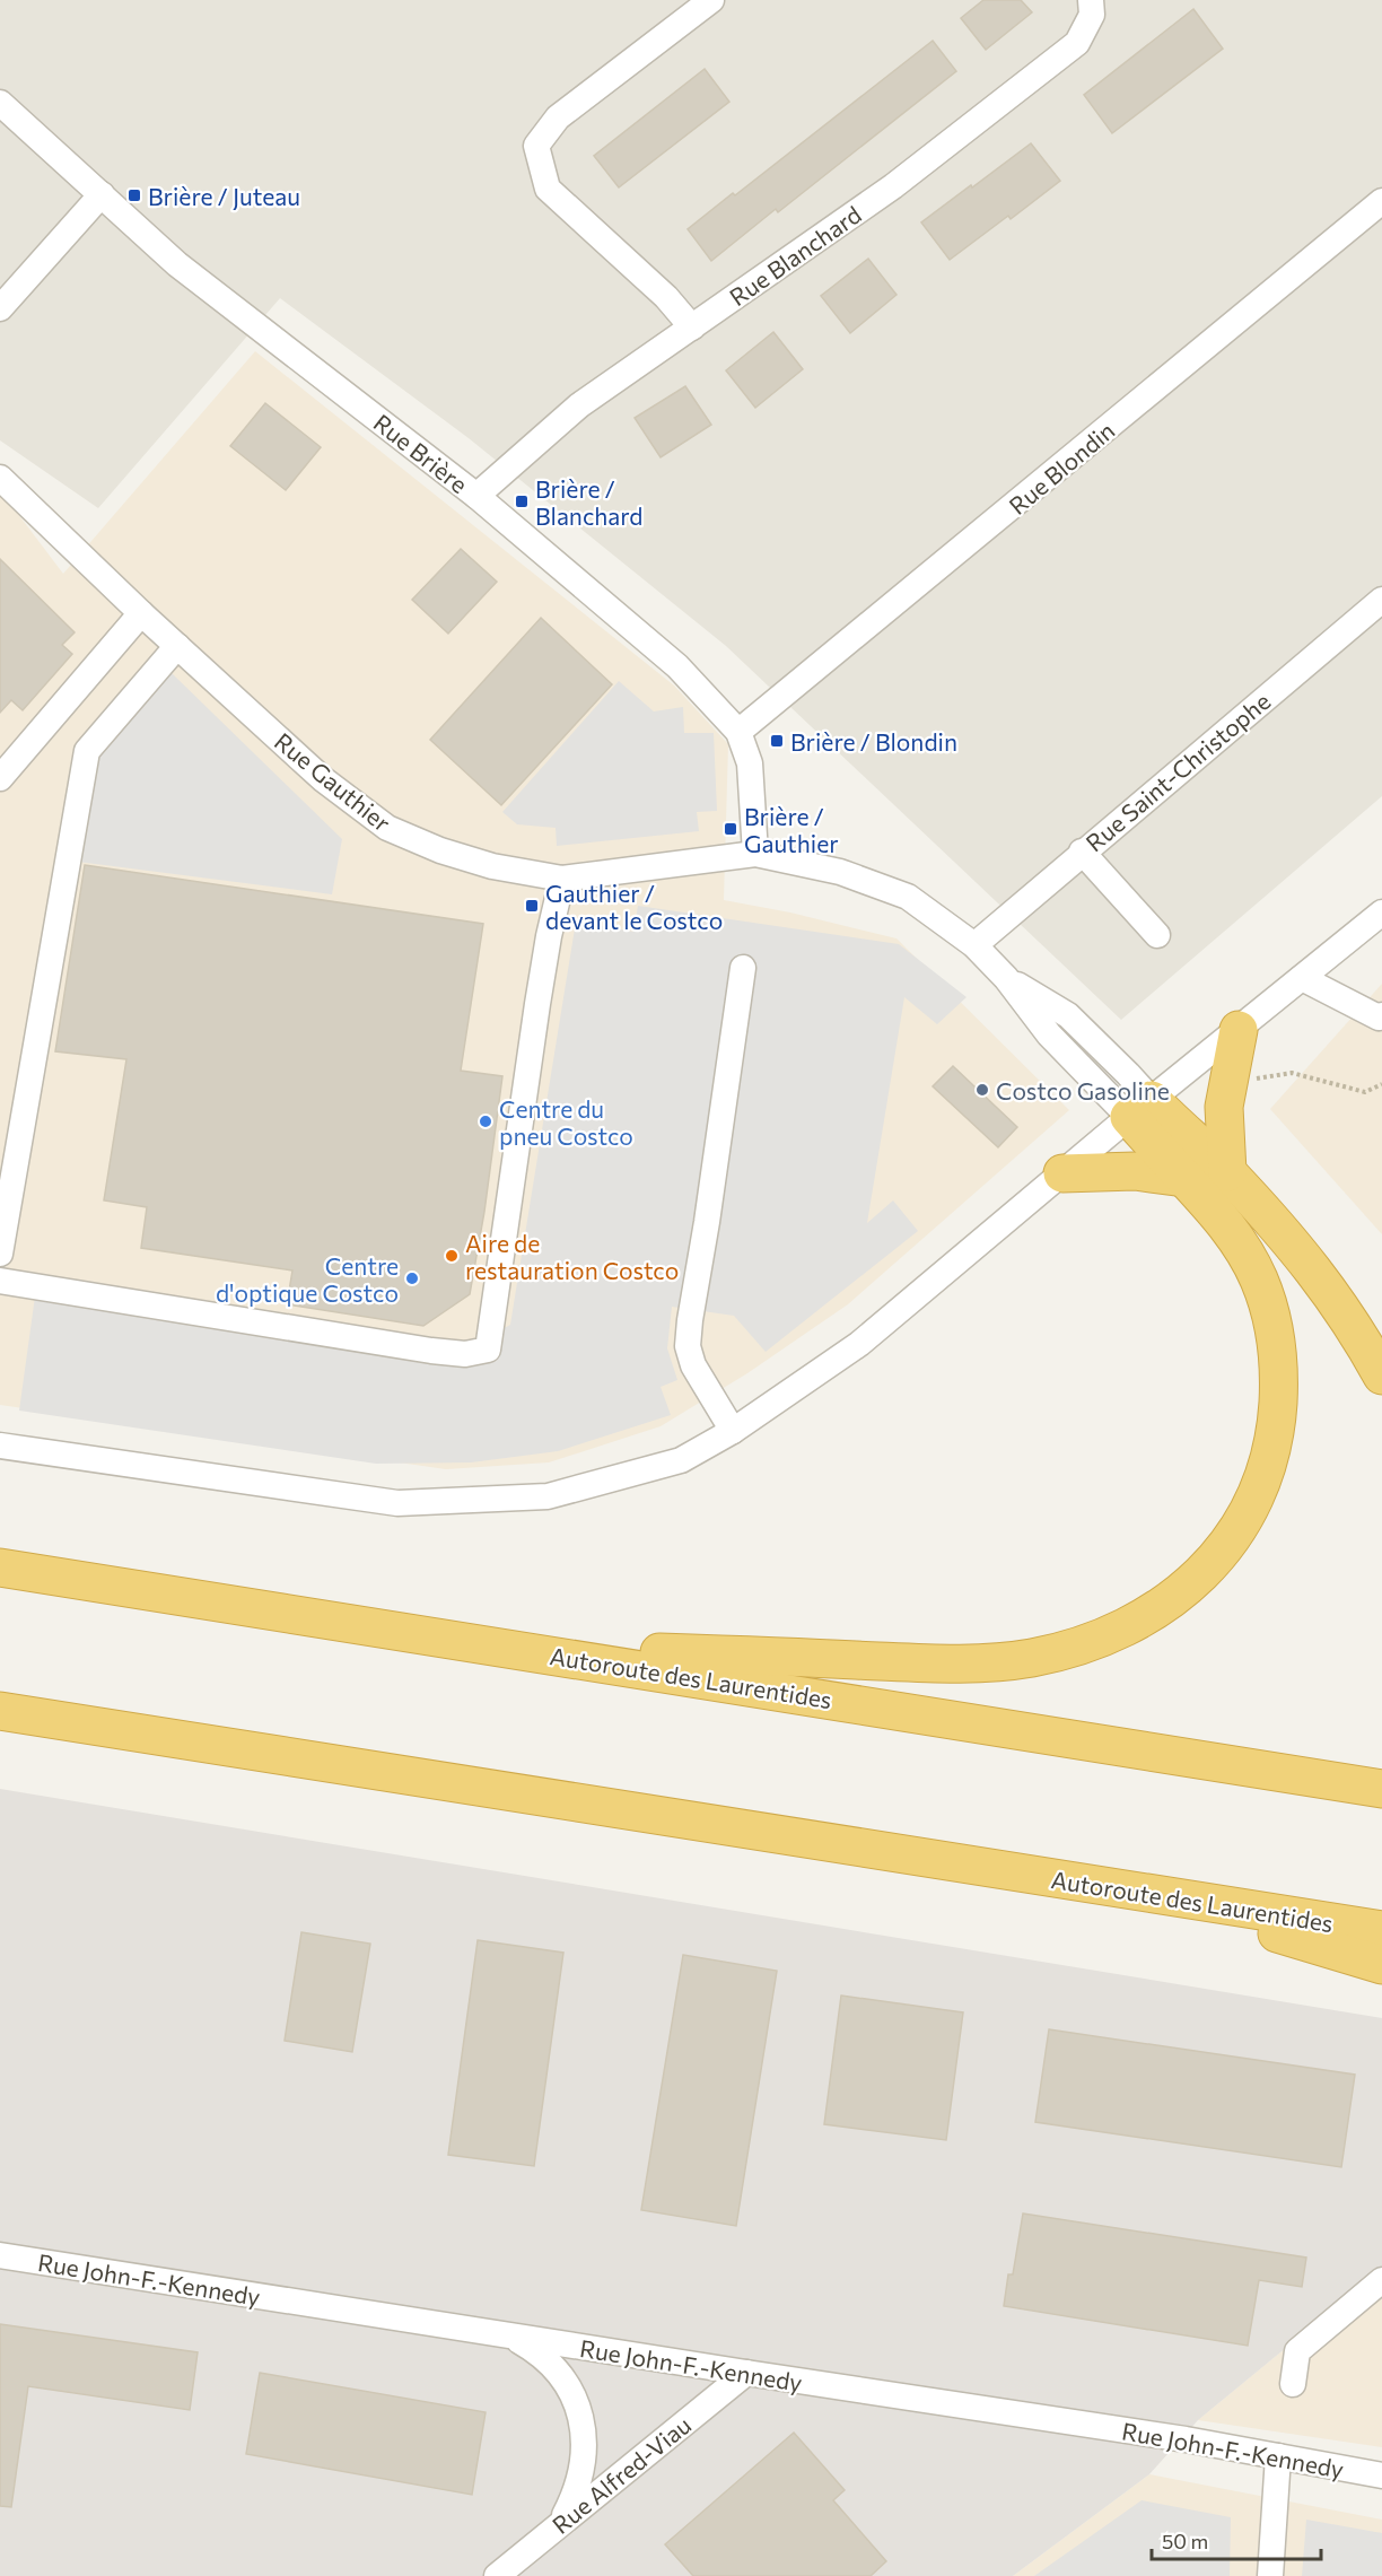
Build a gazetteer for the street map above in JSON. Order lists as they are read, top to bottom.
{
  "streets": {
    "highway": ["Autoroute des Laurentides"],
    "street": [
      "Rue Blanchard",
      "Rue Brière",
      "Rue Blondin",
      "Rue Saint-Christophe",
      "Rue Gauthier",
      "Rue John-F.-Kennedy",
      "Rue Alfred-Viau"
    ]
  },
  "crossings": [
    ["Rue Blanchard", "Rue Brière"],
    ["Rue Brière", "Rue Blondin"],
    ["Rue Brière", "Rue Gauthier"],
    ["Rue Saint-Christophe", "Rue Gauthier"],
    ["Rue John-F.-Kennedy", "Rue Alfred-Viau"]
  ],
  "places": {
    "transit": [
      "Brière / Juteau",
      "Brière / Blanchard",
      "Brière / Blondin",
      "Brière / Gauthier",
      "Gauthier / devant le Costco"
    ],
    "other": [
      "Costco Gasoline",
      "Centre du pneu Costco",
      "Aire de restauration Costco",
      "Centre d'optique Costco"
    ]
  },
  "scale_bar": "50 m"
}
